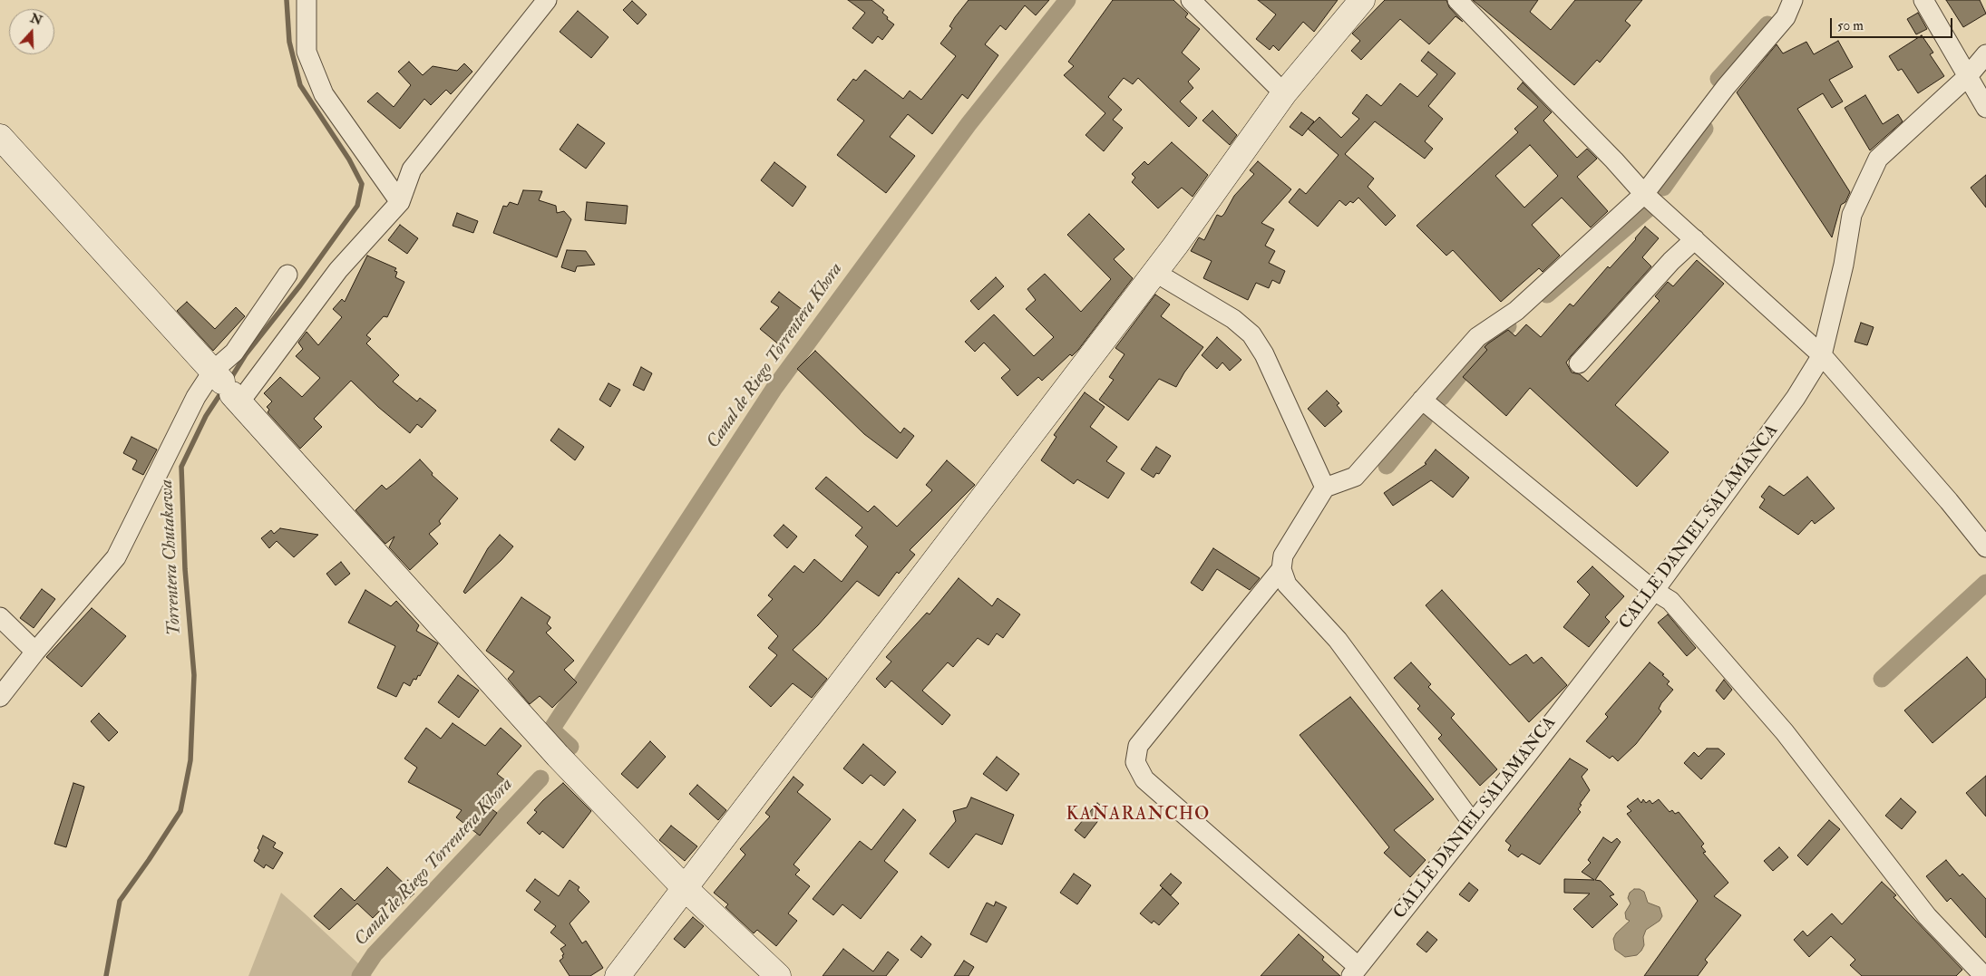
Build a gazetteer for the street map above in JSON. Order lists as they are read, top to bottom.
{
  "streets": {
    "street": ["CALLE DANIEL SALAMANCA"]
  },
  "districts": ["KANARANCHO"],
  "water": ["Canal de Riego Torrentera Khora", "Torrentera Chutakawa"],
  "scale_bar": "50 m",
  "north": "top"
}
